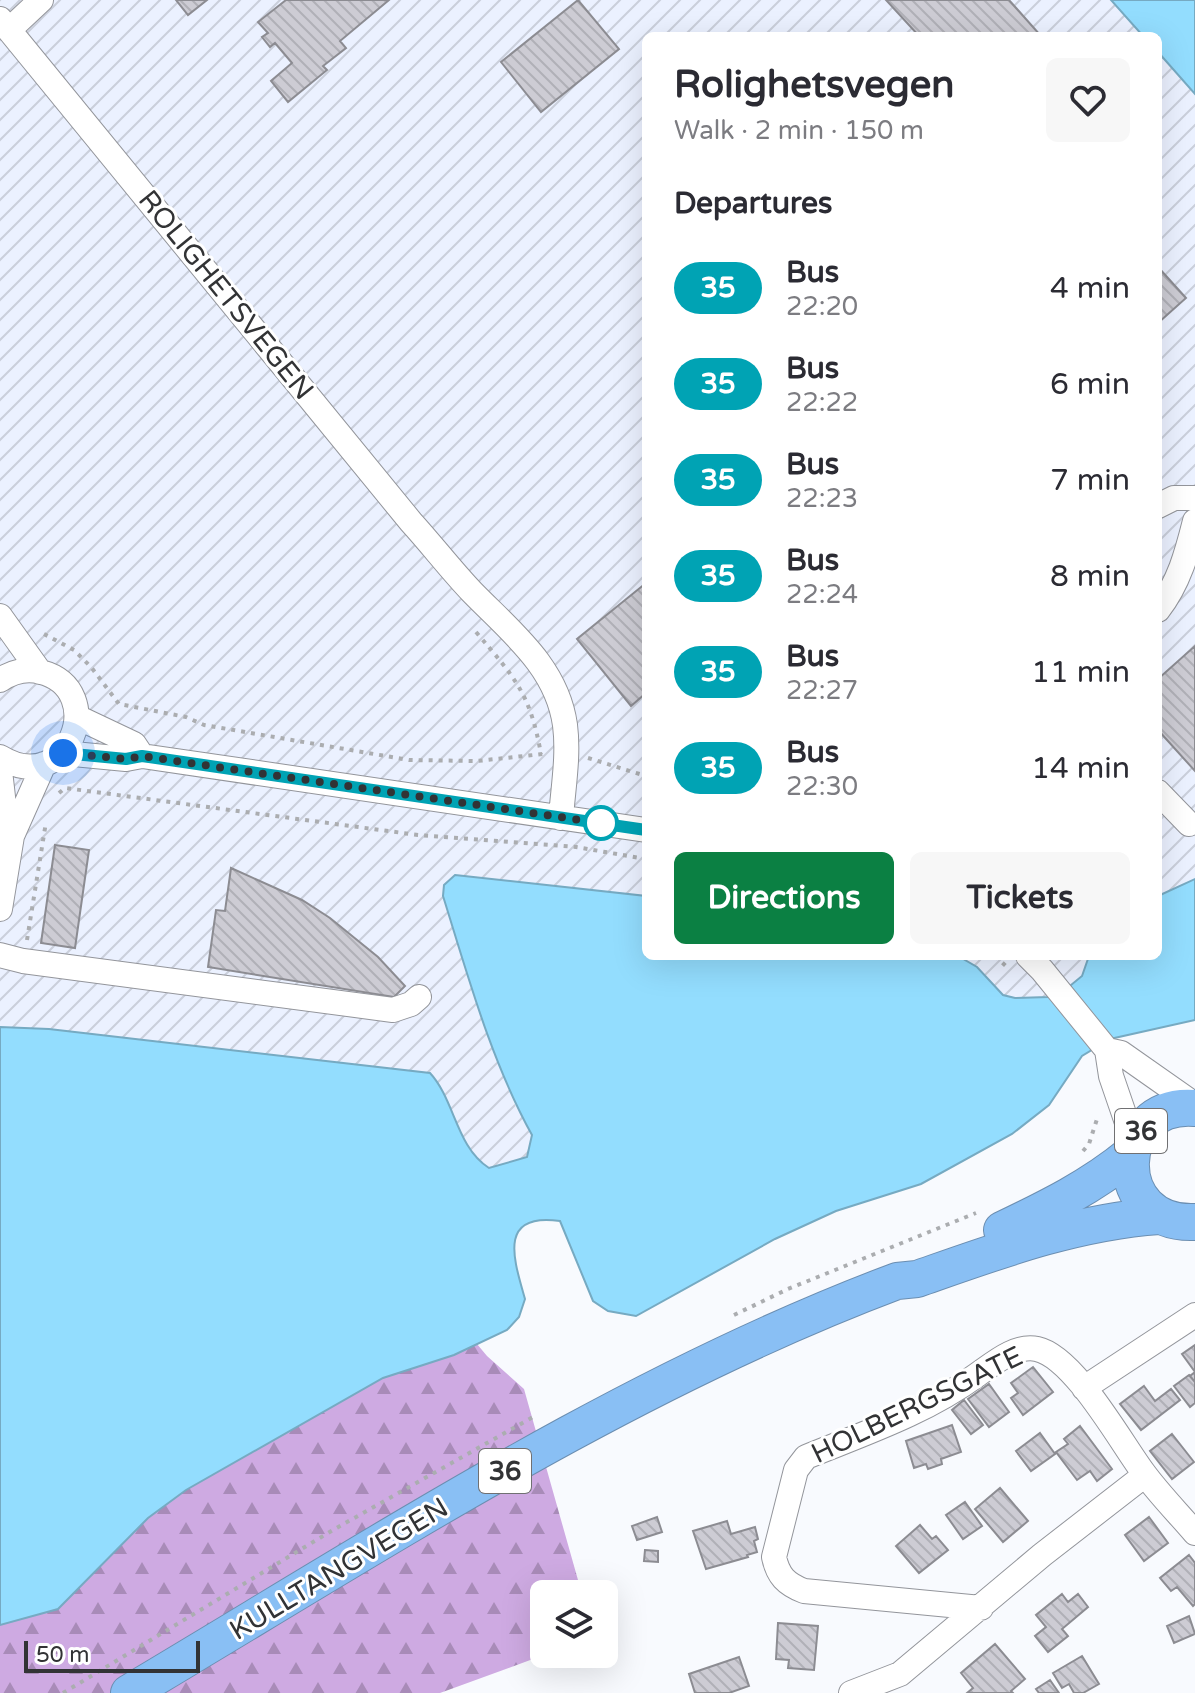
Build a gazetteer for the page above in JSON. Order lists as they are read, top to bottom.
{
  "streets": {
    "highway": ["36", "KULLTANGVEGEN"],
    "street": ["ROLIGHETSVEGEN", "HOLBERGSGATE"]
  },
  "crossings": [
    ["36", "KULLTANGVEGEN"]
  ],
  "lines": ["bus line 35"],
  "scale_bar": "50 m",
  "page": {
    "heading": [
      ["Rolighetsvegen", "Walk · 2 min · 150 m"],
      "Departures"
    ],
    "list": [
      {
        "mark": "35",
        "name": "Bus",
        "note": "22:20",
        "value": "4 min"
      },
      {
        "mark": "35",
        "name": "Bus",
        "note": "22:22",
        "value": "6 min"
      },
      {
        "mark": "35",
        "name": "Bus",
        "note": "22:23",
        "value": "7 min"
      },
      {
        "mark": "35",
        "name": "Bus",
        "note": "22:24",
        "value": "8 min"
      },
      {
        "mark": "35",
        "name": "Bus",
        "note": "22:27",
        "value": "11 min"
      },
      {
        "mark": "35",
        "name": "Bus",
        "note": "22:30",
        "value": "14 min"
      }
    ],
    "buttons": ["Directions", "Tickets"],
    "scale": "50 m"
  }
}
